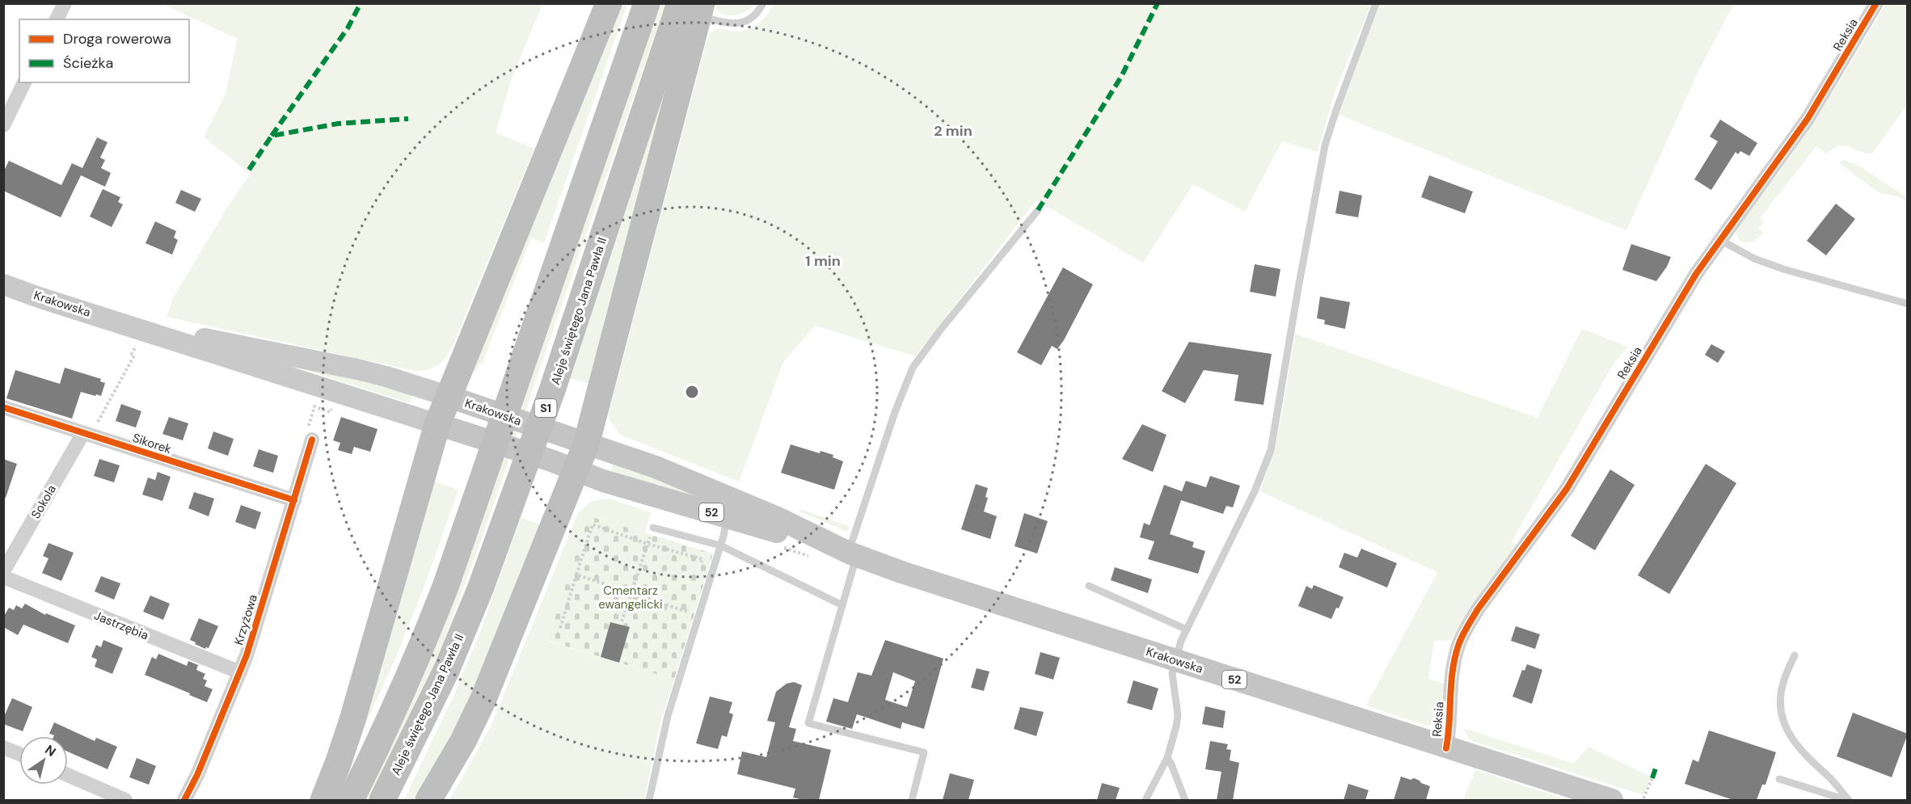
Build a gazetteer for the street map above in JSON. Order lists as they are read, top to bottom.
{
  "streets": {
    "highway": ["Aleje świętego Jana Pawła II", "S1"],
    "main road": ["Krakowska", "52"],
    "street": [
      "Reksia",
      "Sikorek",
      "Sokola",
      "Krzyżowa",
      "Jastrzębia"
    ]
  },
  "crossings": [
    ["Reksia", "Krakowska"],
    ["Sikorek", "Sokola"],
    ["Sikorek", "Krzyżowa"],
    ["Krzyżowa", "Jastrzębia"]
  ],
  "parks": ["Cmentarz ewangelicki"],
  "legend": ["Droga rowerowa", "Ścieżka"],
  "north": "top right",
  "rings": ["2 min", "1 min"]
}
